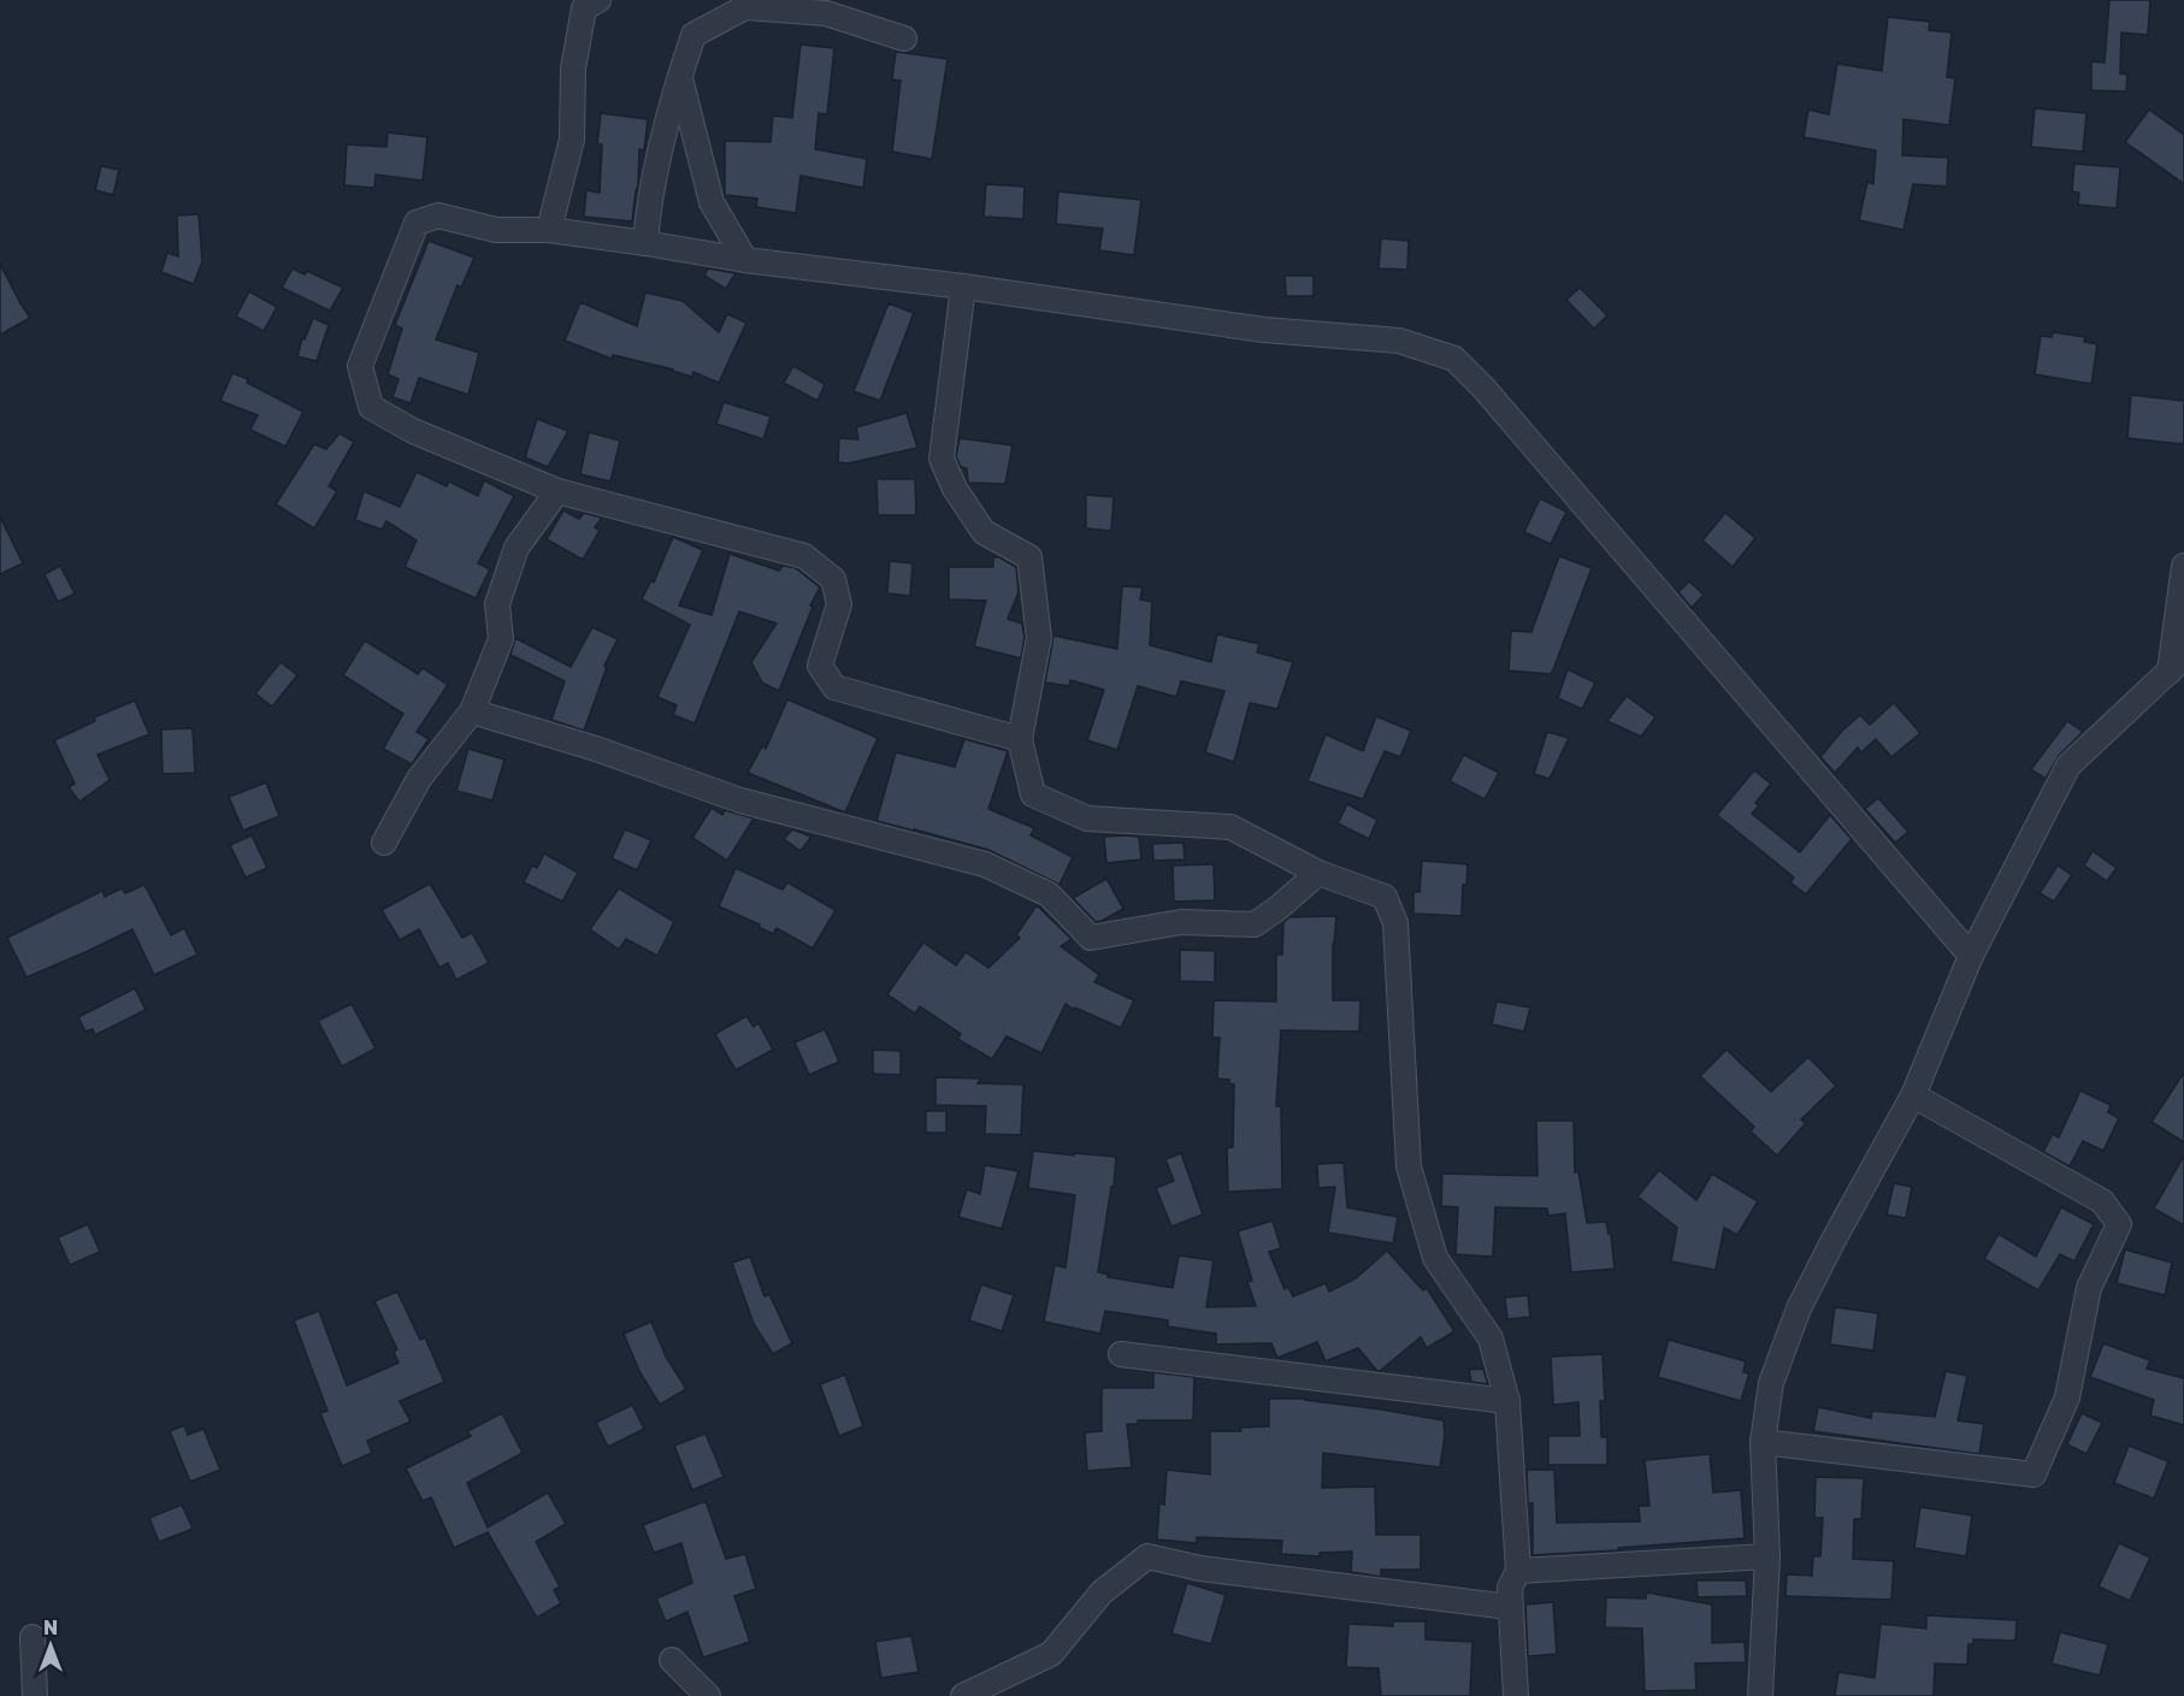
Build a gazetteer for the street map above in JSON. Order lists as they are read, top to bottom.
{
  "north": "top"
}
